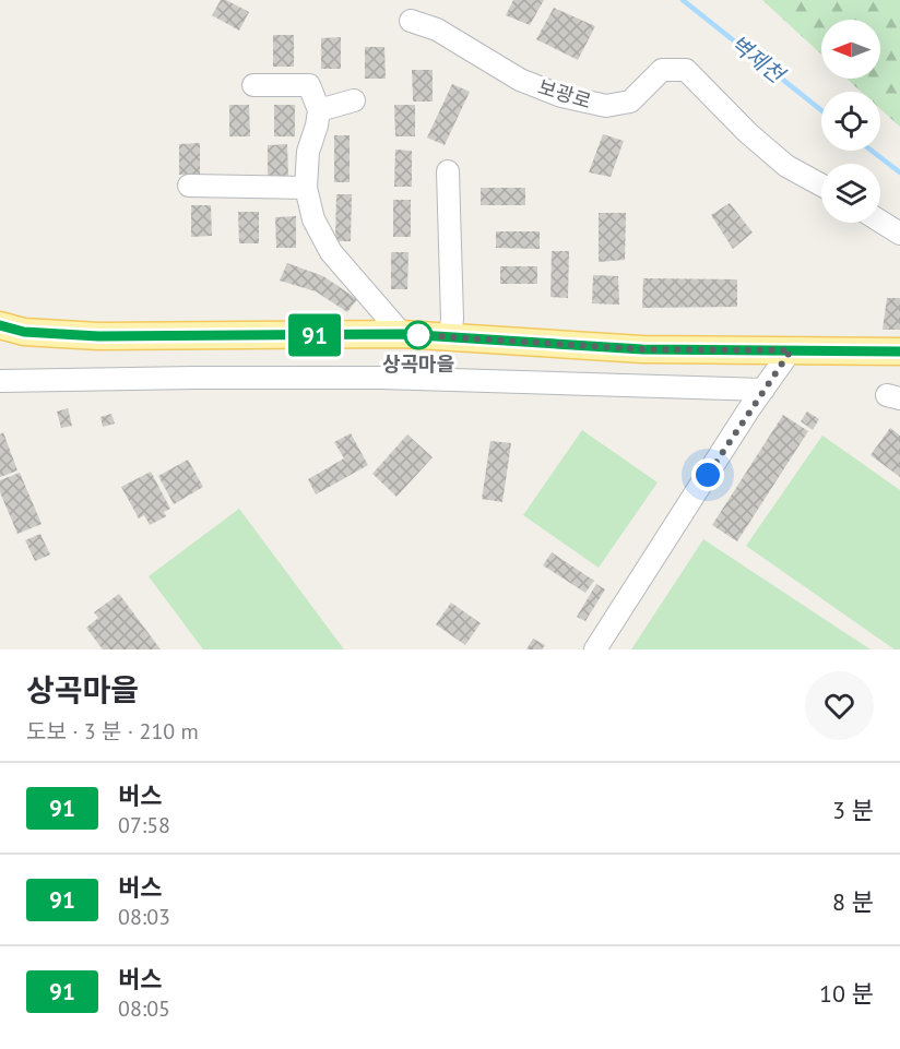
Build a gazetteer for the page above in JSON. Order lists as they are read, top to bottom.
{
  "streets": {
    "lane": ["보광로"]
  },
  "water": ["벽제천"],
  "places": ["상곡마을"],
  "lines": ["bus line 91"],
  "north": "left",
  "page": {
    "on_map": "91",
    "heading": ["상곡마을", "도보 · 3 분 · 210 m"],
    "list": [
      {
        "mark": "91",
        "name": "버스",
        "note": "07:58",
        "value": "3 분"
      },
      {
        "mark": "91",
        "name": "버스",
        "note": "08:03",
        "value": "8 분"
      },
      {
        "mark": "91",
        "name": "버스",
        "note": "08:05",
        "value": "10 분"
      }
    ]
  }
}
